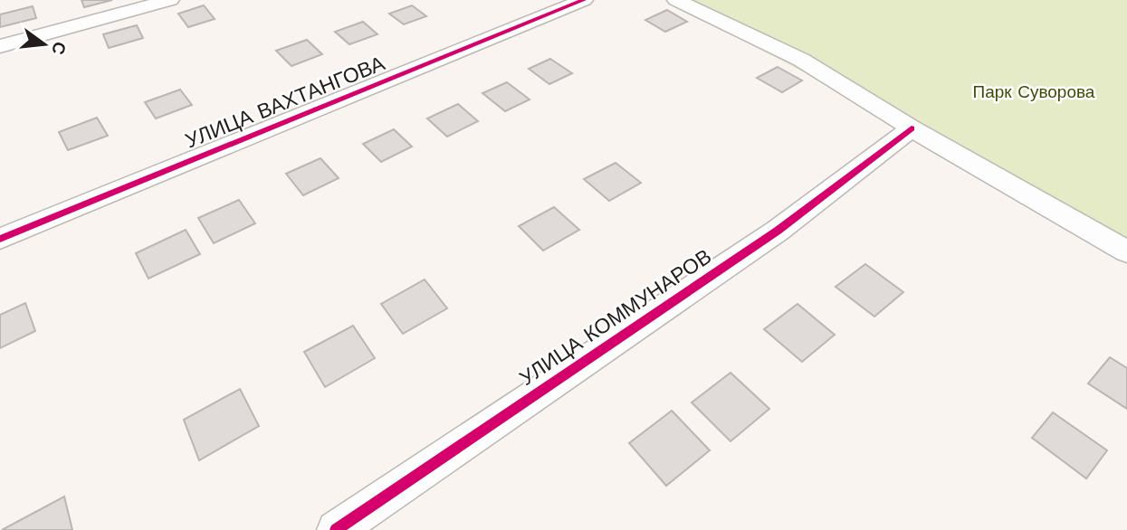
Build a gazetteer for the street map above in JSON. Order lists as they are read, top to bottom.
{
  "streets": {
    "street": ["УЛИЦА ВАХТАНГОВА", "УЛИЦА КОММУНАРОВ"]
  },
  "parks": ["Парк Суворова"],
  "north": "right"
}
